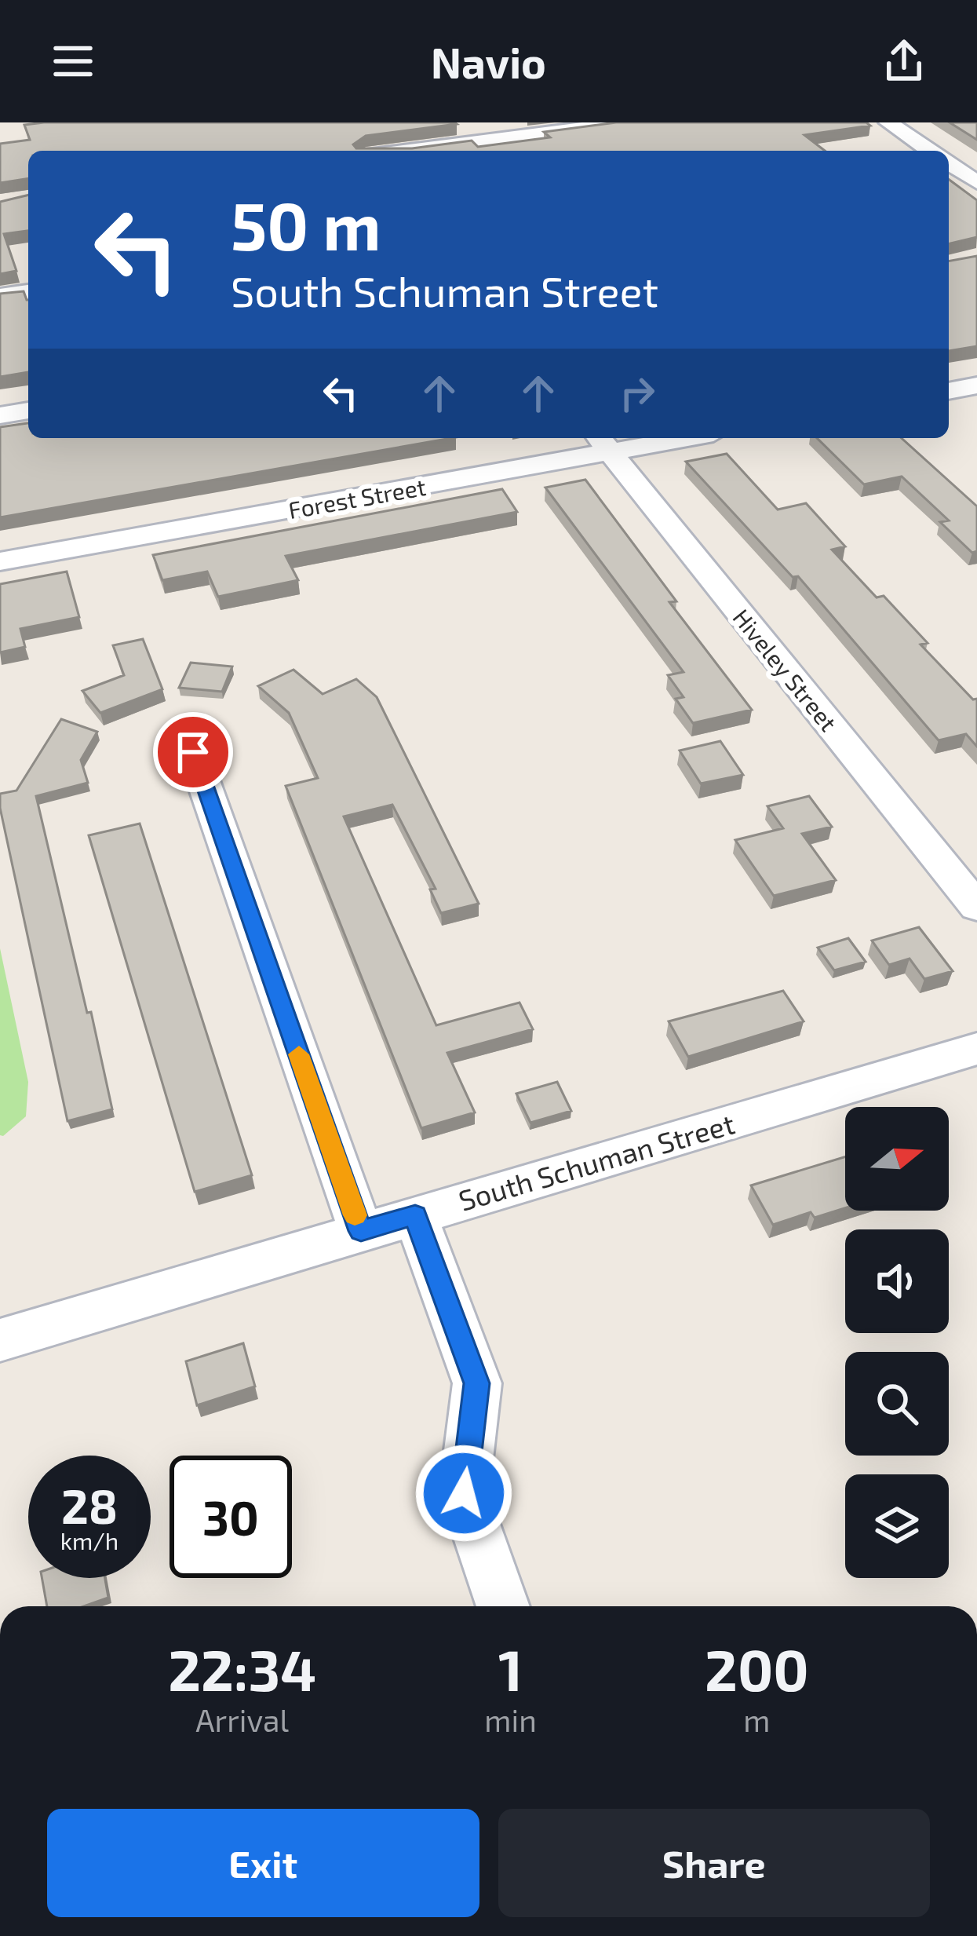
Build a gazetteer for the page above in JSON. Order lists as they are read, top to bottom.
{
  "streets": {
    "street": ["Forest Street", "Hiveley Street", "South Schuman Street"]
  },
  "crossings": [
    ["Forest Street", "Hiveley Street"]
  ],
  "north": "right",
  "page": {
    "header": "Navio",
    "turn": ["50 m", "South Schuman Street"],
    "speed": "28 km/h",
    "limit": "30",
    "eta": [
      "22:34",
      "Arrival",
      "1",
      "min",
      "200",
      "m"
    ],
    "buttons": ["Exit", "Share"]
  }
}
